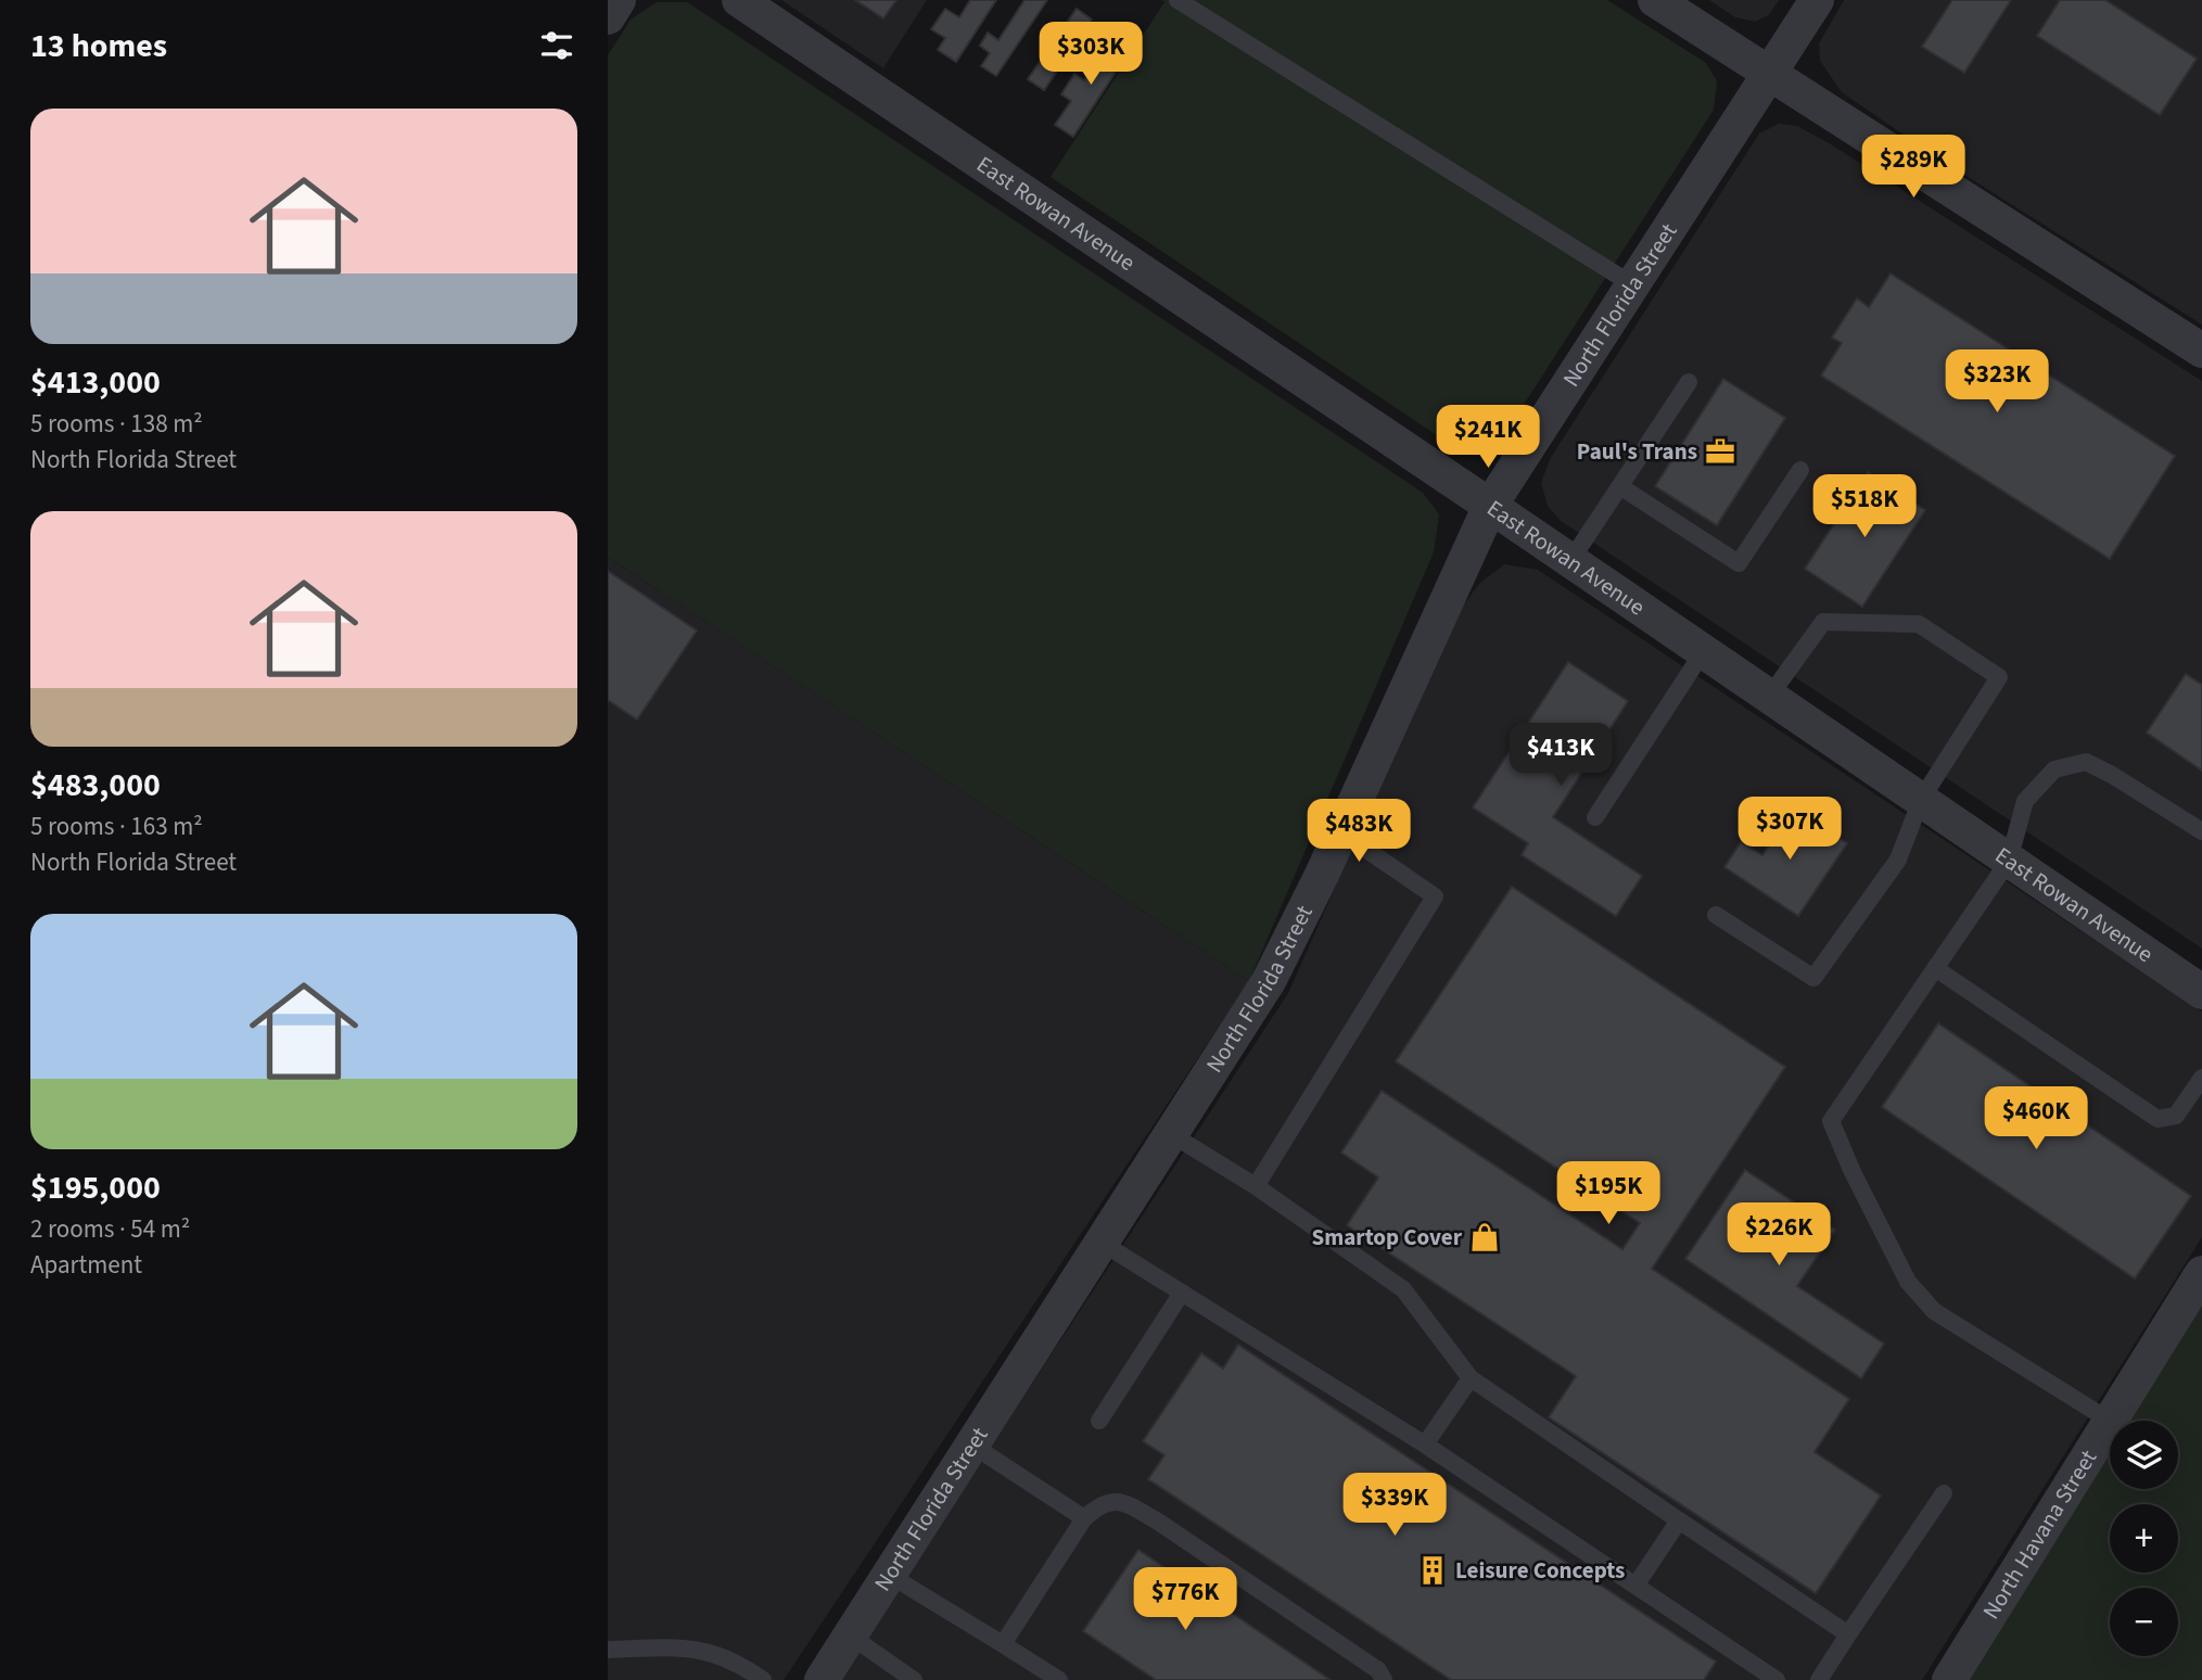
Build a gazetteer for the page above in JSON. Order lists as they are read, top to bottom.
{
  "streets": {
    "street": ["East Rowan Avenue", "North Florida Street", "North Havana Street"]
  },
  "crossings": [
    ["East Rowan Avenue", "North Florida Street"]
  ],
  "places": {
    "office": ["Paul's Trans"],
    "shop": ["Smartop Cover"],
    "building": ["Leisure Concepts"]
  },
  "page": {
    "heading": "13 homes",
    "price": [
      "$303K",
      "$289K",
      "$323K",
      "$241K",
      "$518K",
      "$413K",
      "$307K",
      "$483K",
      "$460K",
      "$195K",
      "$226K",
      "$339K",
      "$776K"
    ],
    "list": [
      {
        "name": "$413,000",
        "note": "5 rooms · 138 m² · North Florida Street"
      },
      {
        "name": "$483,000",
        "note": "5 rooms · 163 m² · North Florida Street"
      },
      {
        "name": "$195,000",
        "note": "2 rooms · 54 m² · Apartment"
      }
    ],
    "map_buttons": ["+", "−"]
  }
}
